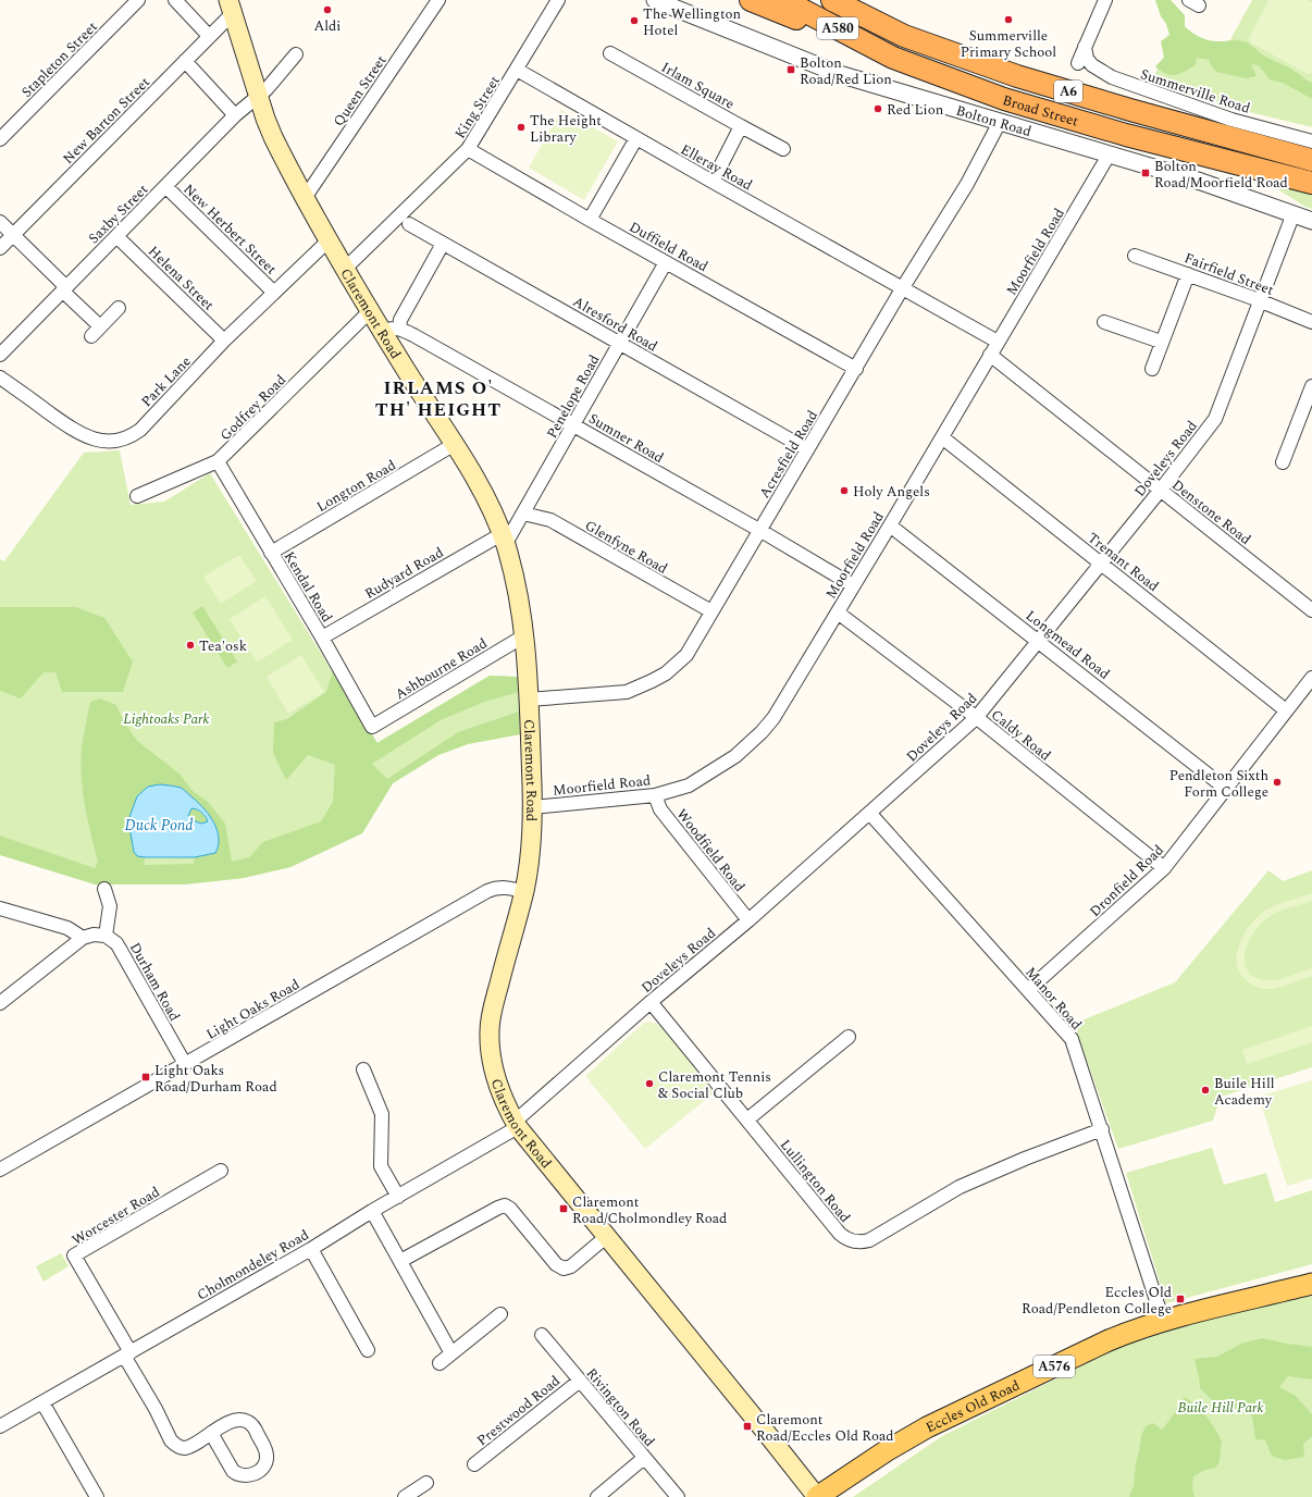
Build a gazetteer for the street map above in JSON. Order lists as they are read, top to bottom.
{
  "streets": {
    "highway": ["A580", "A6", "Broad Street"],
    "main road": ["Claremont Road", "A576", "Eccles Old Road"],
    "street": [
      "Stapleton Street",
      "Irlam Square",
      "Queen Street",
      "Summerville Road",
      "King Street",
      "New Barton Street",
      "Bolton Road",
      "Elleray Road",
      "Saxby Street",
      "New Herbert Street",
      "Duffield Road",
      "Moorfield Road",
      "Fairfield Street",
      "Helena Street",
      "Alresford Road",
      "Park Lane",
      "Penelope Road",
      "Godfrey Road",
      "Sumner Road",
      "Acresfield Road",
      "Doveleys Road",
      "Longton Road",
      "Denstone Road",
      "Glenfyne Road",
      "Trenant Road",
      "Rudyard Road",
      "Kendal Road",
      "Longmead Road",
      "Ashbourne Road",
      "Caldy Road",
      "Woodfield Road",
      "Dronfield Road",
      "Durham Road",
      "Manor Road",
      "Light Oaks Road",
      "Lullington Road",
      "Worcester Road",
      "Cholmondeley Road",
      "Rivington Road",
      "Prestwood Road"
    ]
  },
  "crossings": [
    ["Irlam Square", "Elleray Road"],
    ["Queen Street", "Claremont Road"],
    ["A6", "Broad Street"],
    ["King Street", "Elleray Road"],
    ["King Street", "Duffield Road"],
    ["King Street", "Claremont Road"],
    ["New Barton Street", "Claremont Road"],
    ["Bolton Road", "Moorfield Road"],
    ["Bolton Road", "Acresfield Road"],
    ["Bolton Road", "Doveleys Road"],
    ["Elleray Road", "Moorfield Road"],
    ["Elleray Road", "Acresfield Road"],
    ["Saxby Street", "New Herbert Street"],
    ["Saxby Street", "Helena Street"],
    ["Saxby Street", "Claremont Road"],
    ["New Herbert Street", "Park Lane"],
    ["Duffield Road", "Penelope Road"],
    ["Duffield Road", "Acresfield Road"],
    ["Moorfield Road", "Claremont Road"],
    ["Moorfield Road", "Sumner Road"],
    ["Moorfield Road", "Denstone Road"],
    ["Moorfield Road", "Trenant Road"],
    ["Moorfield Road", "Longmead Road"],
    ["Moorfield Road", "Caldy Road"],
    ["Moorfield Road", "Woodfield Road"],
    ["Fairfield Street", "Doveleys Road"],
    ["Helena Street", "Park Lane"],
    ["Claremont Road", "Park Lane"],
    ["Claremont Road", "Penelope Road"],
    ["Claremont Road", "Godfrey Road"],
    ["Claremont Road", "Sumner Road"],
    ["Claremont Road", "Acresfield Road"],
    ["Claremont Road", "Doveleys Road"],
    ["Claremont Road", "Longton Road"],
    ["Claremont Road", "Rudyard Road"],
    ["Claremont Road", "Ashbourne Road"],
    ["Claremont Road", "Light Oaks Road"],
    ["Claremont Road", "Cholmondeley Road"],
    ["Claremont Road", "Eccles Old Road"],
    ["Alresford Road", "Penelope Road"],
    ["Alresford Road", "Acresfield Road"],
    ["Penelope Road", "Sumner Road"],
    ["Penelope Road", "Glenfyne Road"],
    ["Penelope Road", "Rudyard Road"],
    ["Godfrey Road", "Kendal Road"],
    ["Sumner Road", "Acresfield Road"],
    ["Acresfield Road", "Glenfyne Road"],
    ["Doveleys Road", "Denstone Road"],
    ["Doveleys Road", "Trenant Road"],
    ["Doveleys Road", "Longmead Road"],
    ["Doveleys Road", "Caldy Road"],
    ["Doveleys Road", "Woodfield Road"],
    ["Doveleys Road", "Manor Road"],
    ["Doveleys Road", "Lullington Road"],
    ["Doveleys Road", "Cholmondeley Road"],
    ["Longton Road", "Kendal Road"],
    ["Trenant Road", "Dronfield Road"],
    ["Rudyard Road", "Kendal Road"],
    ["Kendal Road", "Ashbourne Road"],
    ["Longmead Road", "Dronfield Road"],
    ["Caldy Road", "Dronfield Road"],
    ["Dronfield Road", "Manor Road"],
    ["Durham Road", "Light Oaks Road"],
    ["Manor Road", "Lullington Road"],
    ["Manor Road", "Eccles Old Road"],
    ["Worcester Road", "Cholmondeley Road"],
    ["Rivington Road", "Prestwood Road"]
  ],
  "districts": ["IRLAMS O' TH' HEIGHT"],
  "water": ["Duck Pond"],
  "parks": ["Lightoaks Park", "Buile Hill Park"],
  "places": {
    "other": [
      "Aldi",
      "Summerville Primary School",
      "The Wellington Hotel",
      "Red Lion",
      "The Height Library",
      "Holy Angels",
      "Tea'osk",
      "Pendleton Sixth Form College",
      "Claremont Tennis & Social Club",
      "Buile Hill Academy"
    ],
    "transit": [
      "Bolton Road/Red Lion",
      "Bolton Road/Moorfield Road",
      "Light Oaks Road/Durham Road",
      "Claremont Road/Cholmondley Road",
      "Eccles Old Road/Pendleton College",
      "Claremont Road/Eccles Old Road"
    ]
  }
}
